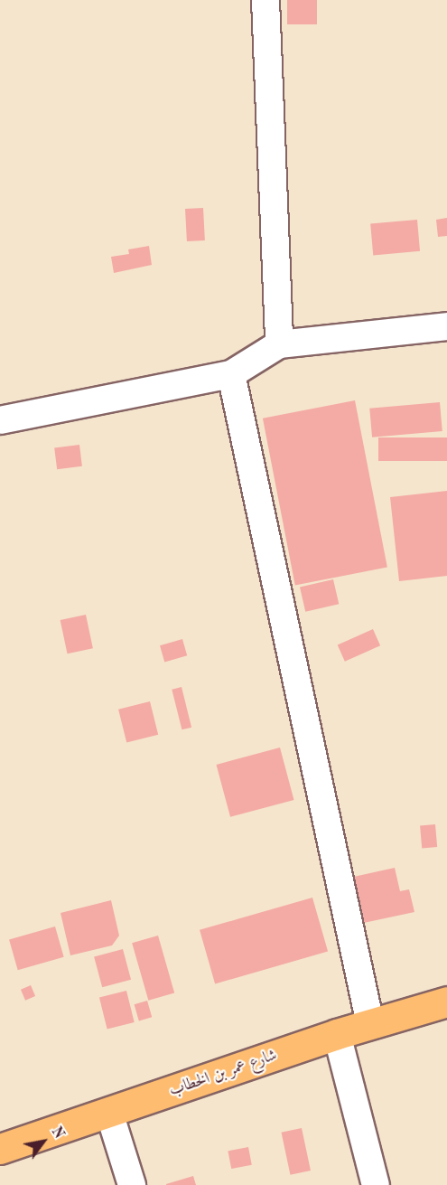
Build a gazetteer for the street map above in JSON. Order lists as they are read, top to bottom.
{
  "streets": {
    "main road": ["شارع عمر بن الخطاب"]
  },
  "north": "top right"
}
